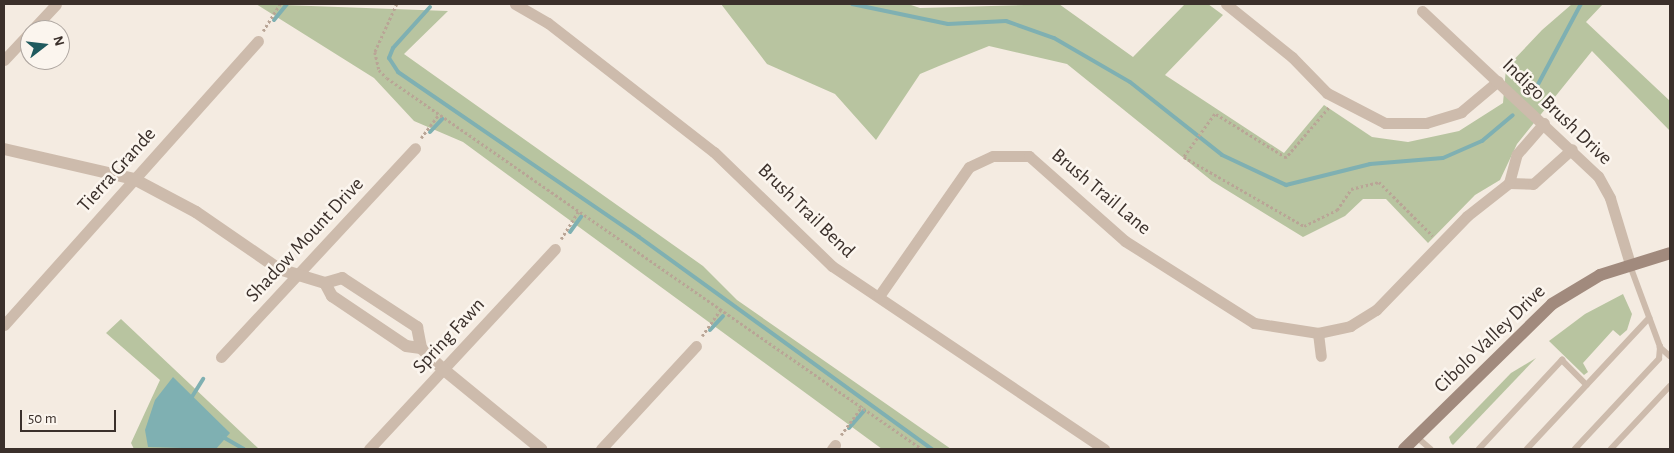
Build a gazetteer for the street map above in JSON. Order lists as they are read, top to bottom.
{
  "streets": {
    "main road": ["Cibolo Valley Drive"],
    "street": [
      "Indigo Brush Drive",
      "Tierra Grande",
      "Brush Trail Lane",
      "Brush Trail Bend",
      "Shadow Mount Drive",
      "Spring Fawn"
    ]
  },
  "crossings": [
    ["Indigo Brush Drive", "Cibolo Valley Drive"],
    ["Brush Trail Lane", "Brush Trail Bend"]
  ],
  "scale_bar": "50 m",
  "north": "right"
}
